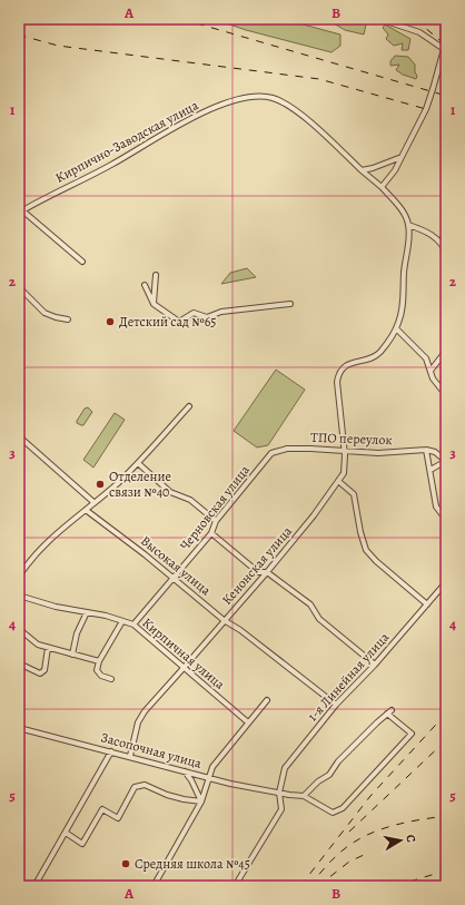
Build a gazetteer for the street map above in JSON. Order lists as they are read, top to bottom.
{
  "streets": {
    "street": [
      "Кирпично-Заводская улица",
      "ТПО переулок",
      "Черновская улица",
      "Высокая улица",
      "Кенонская улица",
      "Кирпичная улица",
      "1-я Линейная улица",
      "Засопочная улица"
    ]
  },
  "crossings": [
    ["ТПО переулок", "Черновская улица"],
    ["ТПО переулок", "Кенонская улица"],
    ["Черновская улица", "Высокая улица"],
    ["Черновская улица", "Кирпичная улица"],
    ["Высокая улица", "Кенонская улица"],
    ["Высокая улица", "1-я Линейная улица"],
    ["Кенонская улица", "Кирпичная улица"],
    ["Кенонская улица", "Засопочная улица"],
    ["1-я Линейная улица", "Засопочная улица"]
  ],
  "places": ["Детский сад №65", "Отделение связи №40", "Средняя школа №45"],
  "north": "right",
  "grid": {
    "columns": ["A", "B"],
    "rows": [
      "1",
      "2",
      "3",
      "4",
      "5"
    ]
  }
}
